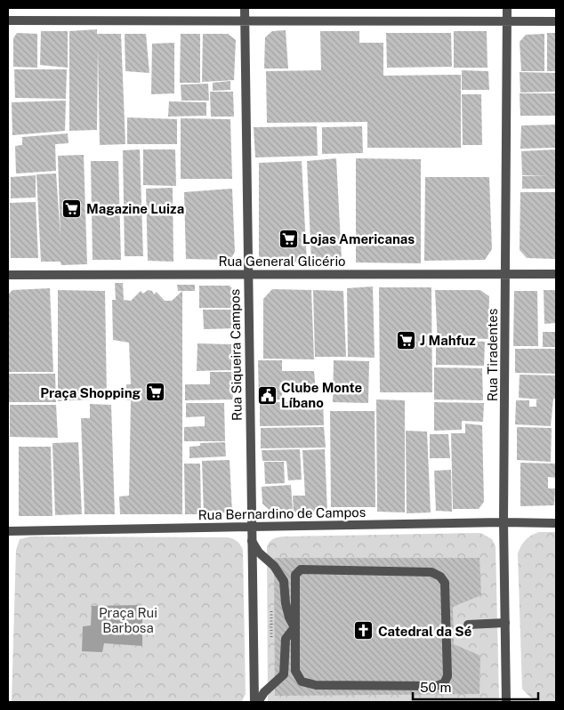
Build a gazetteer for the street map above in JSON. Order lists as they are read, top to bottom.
{
  "streets": {
    "street": [
      "Rua General Glicério",
      "Rua Siqueira Campos",
      "Rua Tiradentes",
      "Rua Bernardino de Campos"
    ]
  },
  "crossings": [
    ["Rua General Glicério", "Rua Siqueira Campos"],
    ["Rua General Glicério", "Rua Tiradentes"],
    ["Rua Siqueira Campos", "Rua Bernardino de Campos"],
    ["Rua Tiradentes", "Rua Bernardino de Campos"]
  ],
  "parks": ["Praça Rui Barbosa"],
  "places": {
    "supermarket": [
      "Magazine Luiza",
      "Lojas Americanas",
      "J Mahfuz",
      "Praça Shopping"
    ],
    "public building": ["Clube Monte Líbano"],
    "church": ["Catedral da Sé"]
  },
  "scale_bar": "50 m"
}
